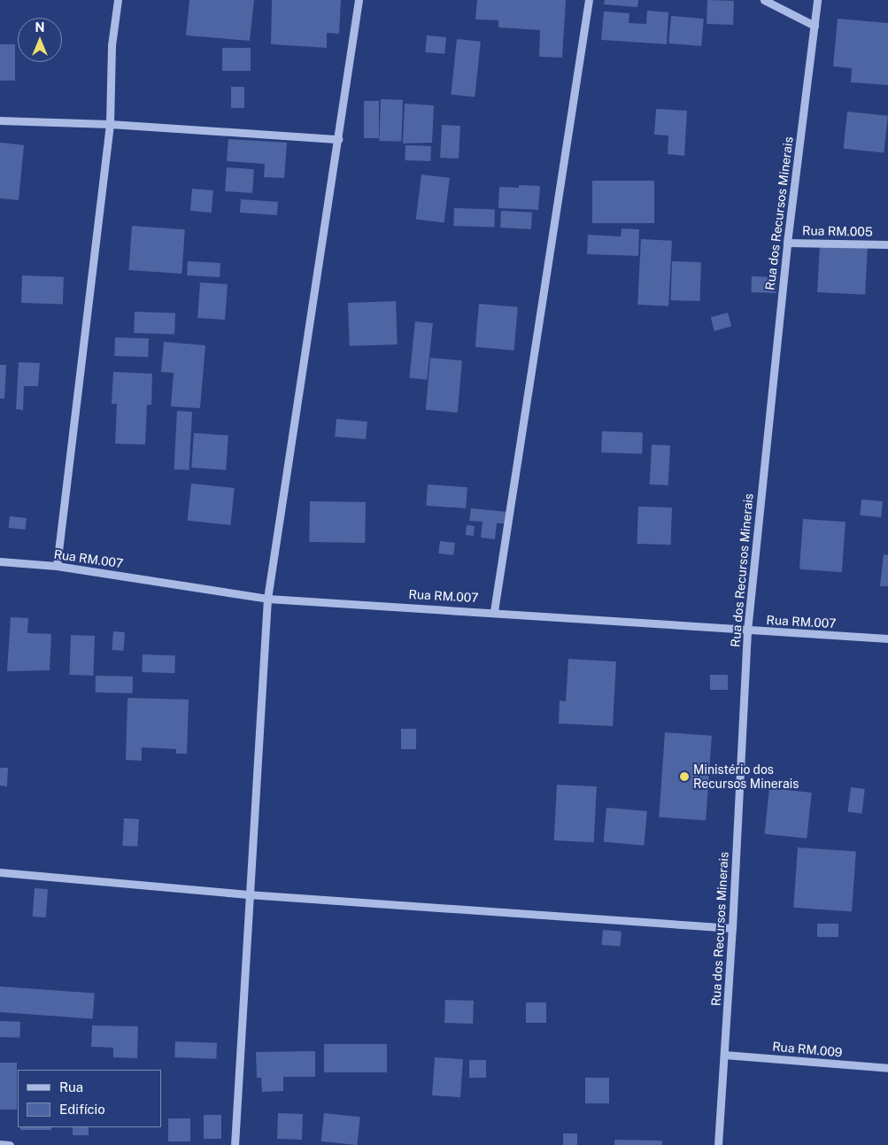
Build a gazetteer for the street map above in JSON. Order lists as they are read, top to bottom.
{
  "streets": {
    "street": [
      "Rua dos Recursos Minerais",
      "Rua RM.005",
      "Rua RM.007",
      "Rua RM.009"
    ]
  },
  "crossings": [
    ["Rua dos Recursos Minerais", "Rua RM.005"],
    ["Rua dos Recursos Minerais", "Rua RM.007"],
    ["Rua dos Recursos Minerais", "Rua RM.009"]
  ],
  "places": ["Ministério dos Recursos Minerais"],
  "legend": ["Rua", "Edifício"],
  "north": "top"
}
